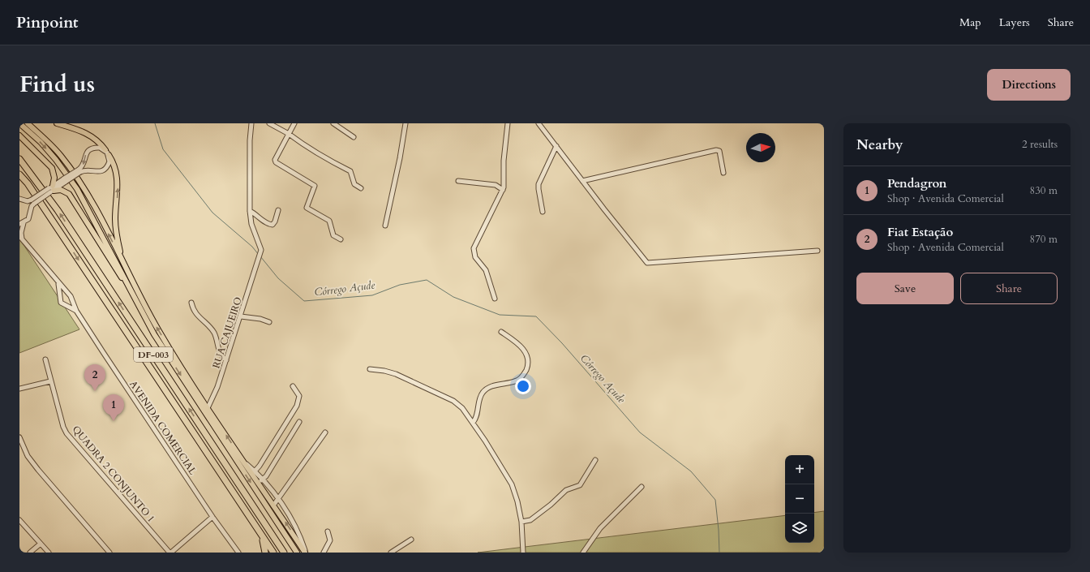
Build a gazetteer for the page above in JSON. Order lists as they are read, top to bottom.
{
  "streets": {
    "highway": ["DF-003"],
    "street": ["RUA CAJUEIRO", "AVENIDA COMERCIAL", "QUADRA 2 CONJUNTO 1"]
  },
  "water": ["Córrego Açude"],
  "north": "right",
  "page": {
    "header": "Pinpoint",
    "nav": ["Map", "Layers", "Share"],
    "title": "Find us",
    "buttons": [
      "Directions",
      ["Save", "Share"]
    ],
    "heading": ["Nearby", "2 results"],
    "list": [
      {
        "mark": "1",
        "name": "Pendagron",
        "note": "Shop · Avenida Comercial",
        "value": "830 m"
      },
      {
        "mark": "2",
        "name": "Fiat Estação",
        "note": "Shop · Avenida Comercial",
        "value": "870 m"
      }
    ],
    "pins": ["2", "1"],
    "map_buttons": ["+", "−"]
  }
}
